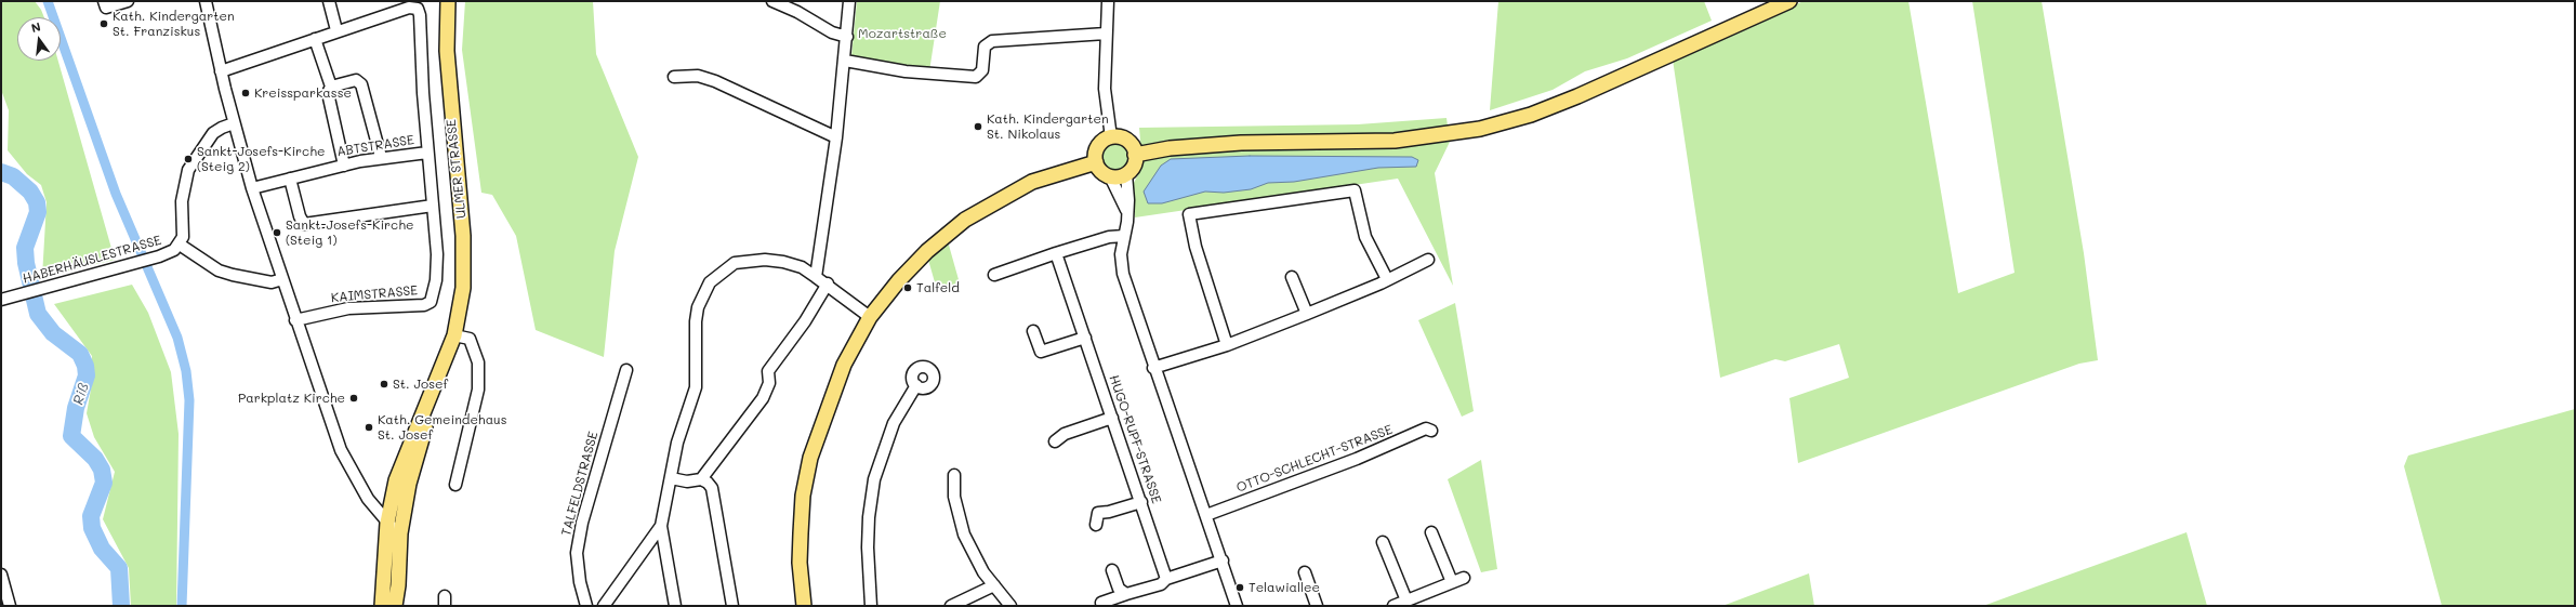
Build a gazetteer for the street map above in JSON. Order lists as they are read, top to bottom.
{
  "streets": {
    "main road": ["ULMER STRASSE"],
    "street": [
      "ABTSTRASSE",
      "HABERHÄUSLESTRASSE",
      "KAIMSTRASSE",
      "HUGO-RUPF-STRASSE",
      "OTTO-SCHLECHT-STRASSE",
      "TALFELDSTRASSE"
    ]
  },
  "water": ["Riß"],
  "parks": ["Mozartstraße"],
  "places": [
    "Kath. Kindergarten St. Franziskus",
    "Kreissparkasse",
    "Kath. Kindergarten St. Nikolaus",
    "Sankt-Josefs-Kirche (Steig 2)",
    "Sankt-Josefs-Kirche (Steig 1)",
    "Talfeld",
    "St. Josef",
    "Parkplatz Kirche",
    "Kath. Gemeindehaus St. Josef",
    "Telawiallee"
  ],
  "north": "top"
}
